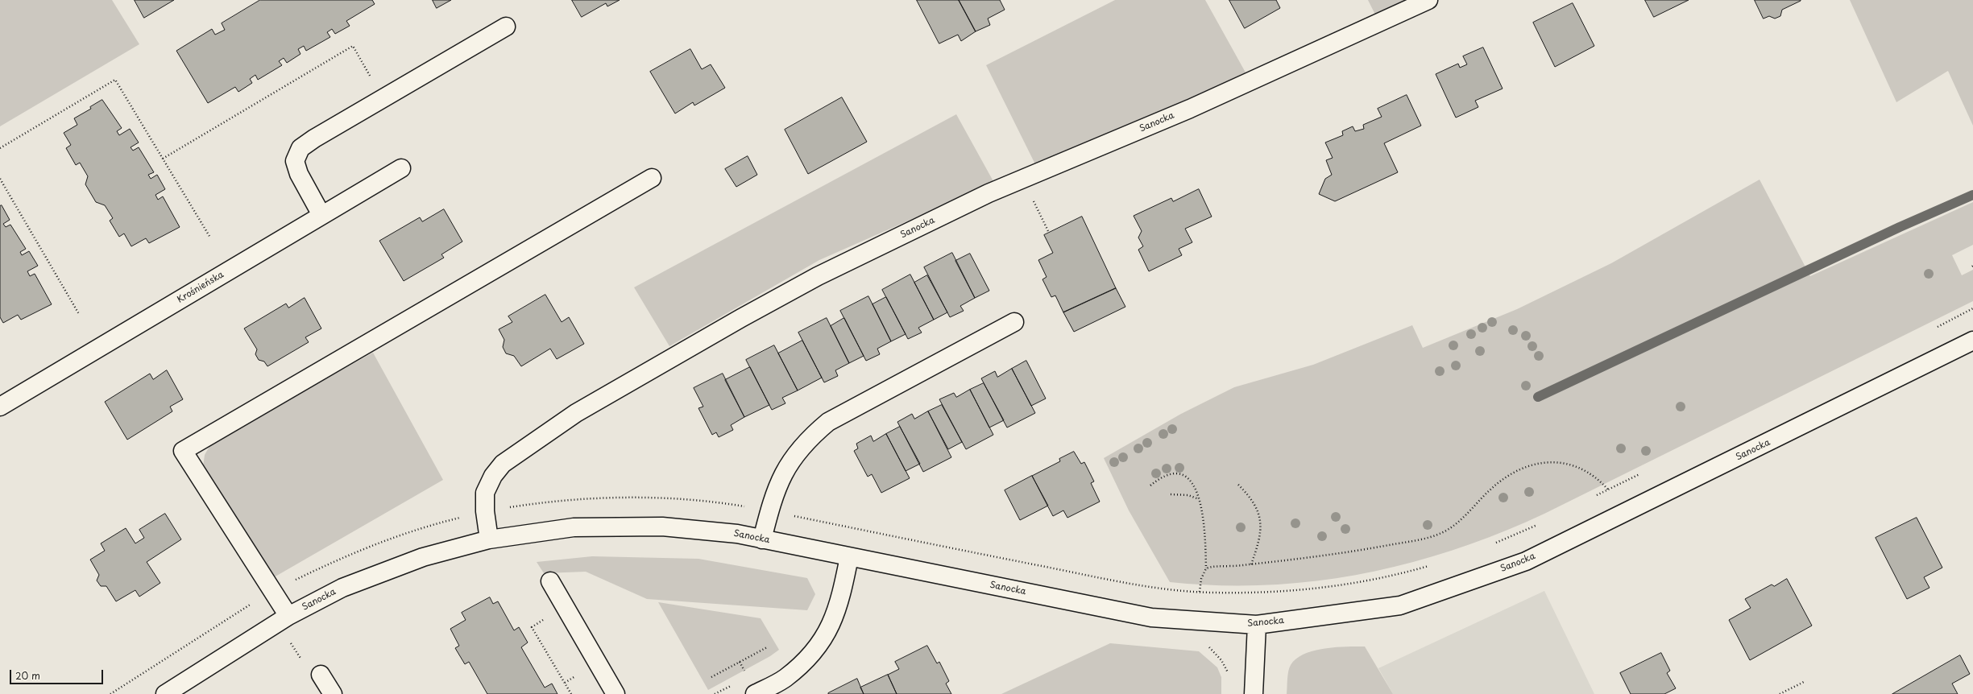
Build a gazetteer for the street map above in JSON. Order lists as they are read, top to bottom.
{
  "streets": {
    "street": ["Sanocka", "Krośnieńska"]
  },
  "scale_bar": "20 m"
}
